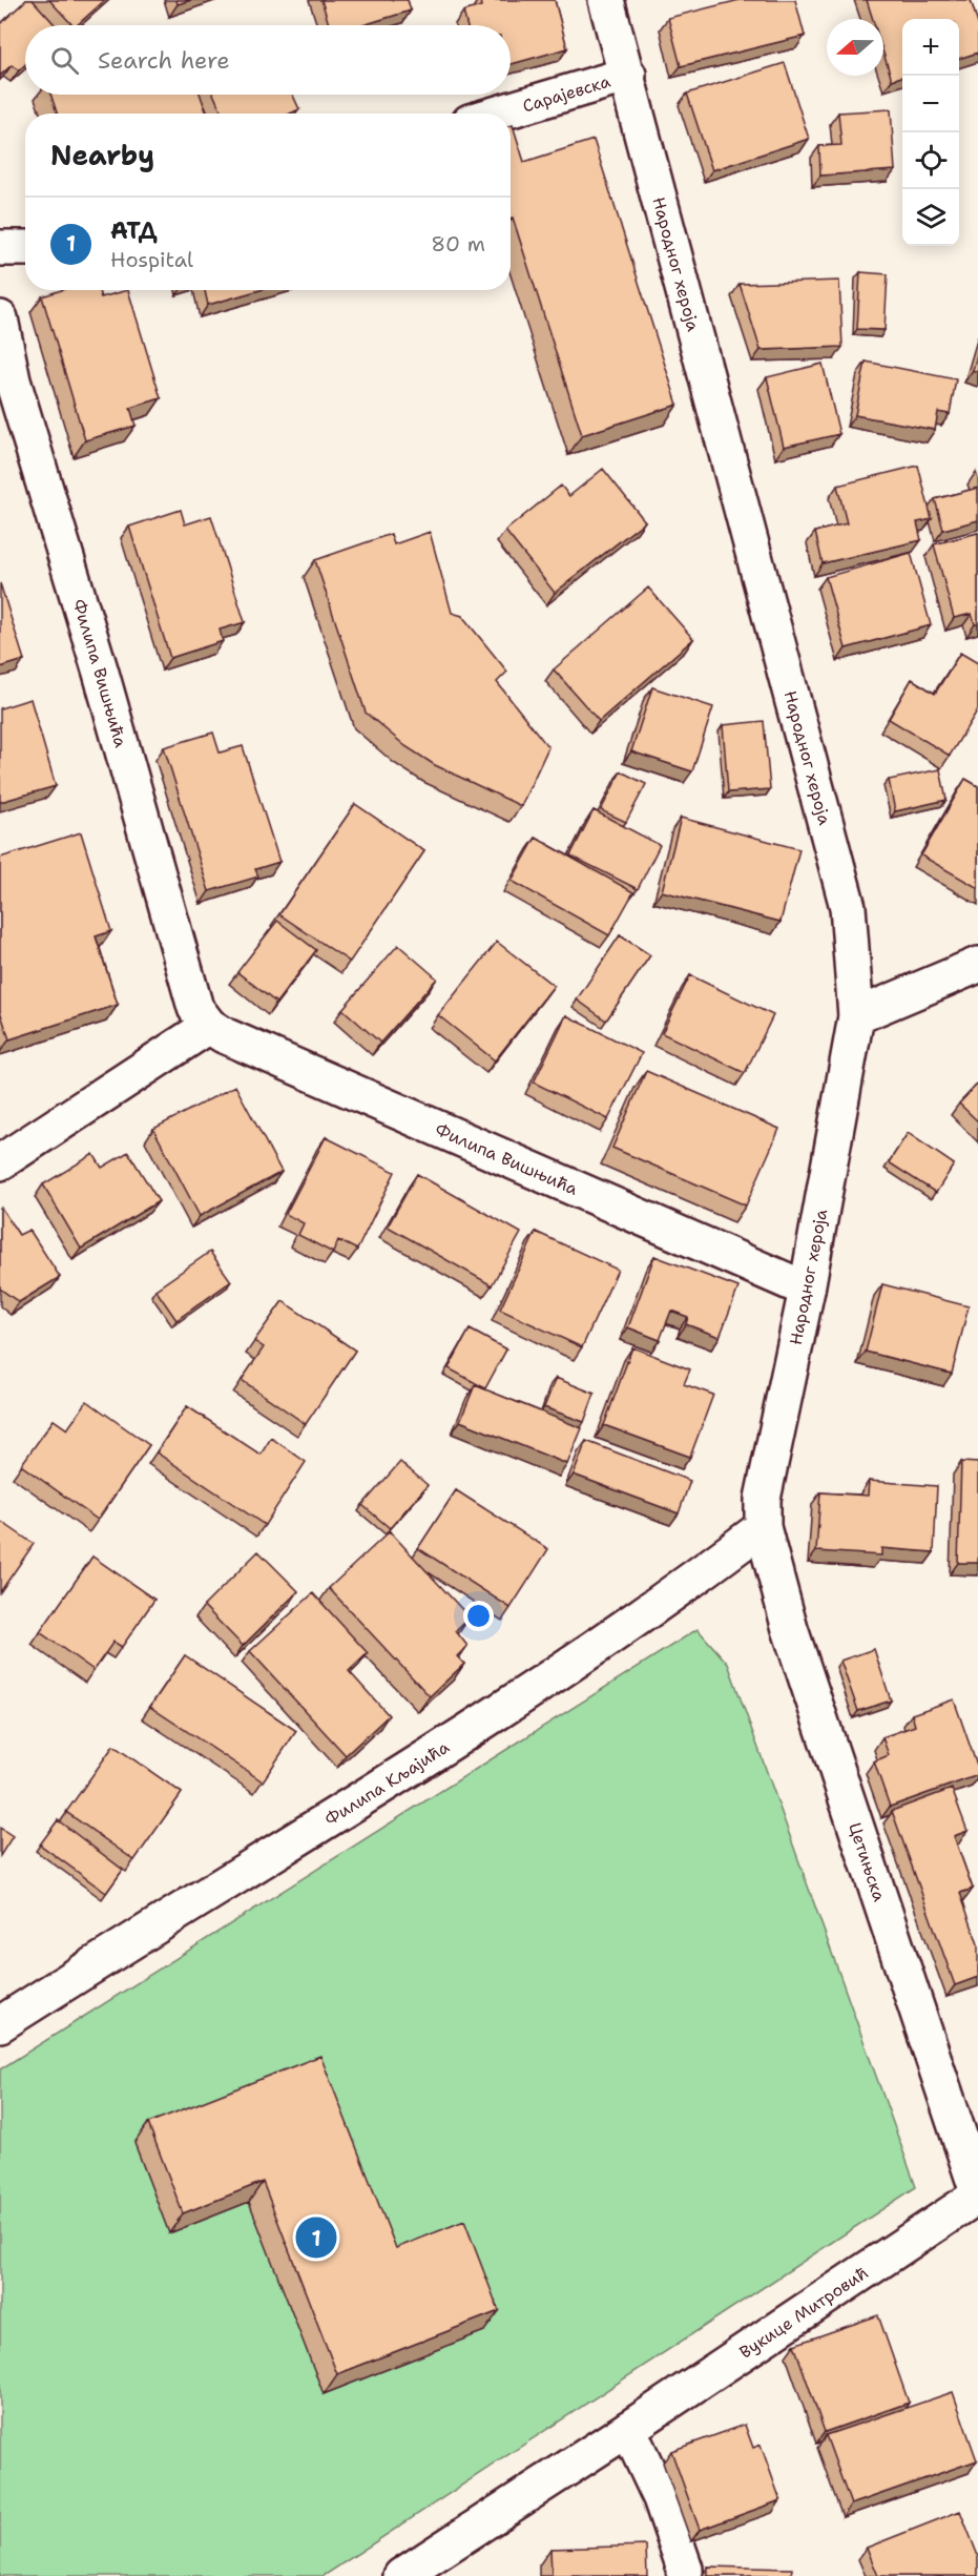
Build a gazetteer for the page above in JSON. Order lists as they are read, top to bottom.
{
  "streets": {
    "street": [
      "Сарајевска",
      "Народног хероја",
      "Филипа Вишњића",
      "Филипа Кљајића",
      "Цетињска",
      "Вукице Митровић"
    ]
  },
  "crossings": [
    ["Сарајевска", "Народног хероја"],
    ["Народног хероја", "Филипа Вишњића"],
    ["Народног хероја", "Филипа Кљајића"],
    ["Народног хероја", "Цетињска"],
    ["Филипа Кљајића", "Цетињска"],
    ["Цетињска", "Вукице Митровић"]
  ],
  "north": "left",
  "page": {
    "map_buttons": ["+", "−"],
    "search": "Search here",
    "heading": "Nearby",
    "list": [
      {
        "mark": "1",
        "name": "АТД",
        "note": "Hospital",
        "value": "80 m"
      }
    ],
    "pins": "1"
  }
}
